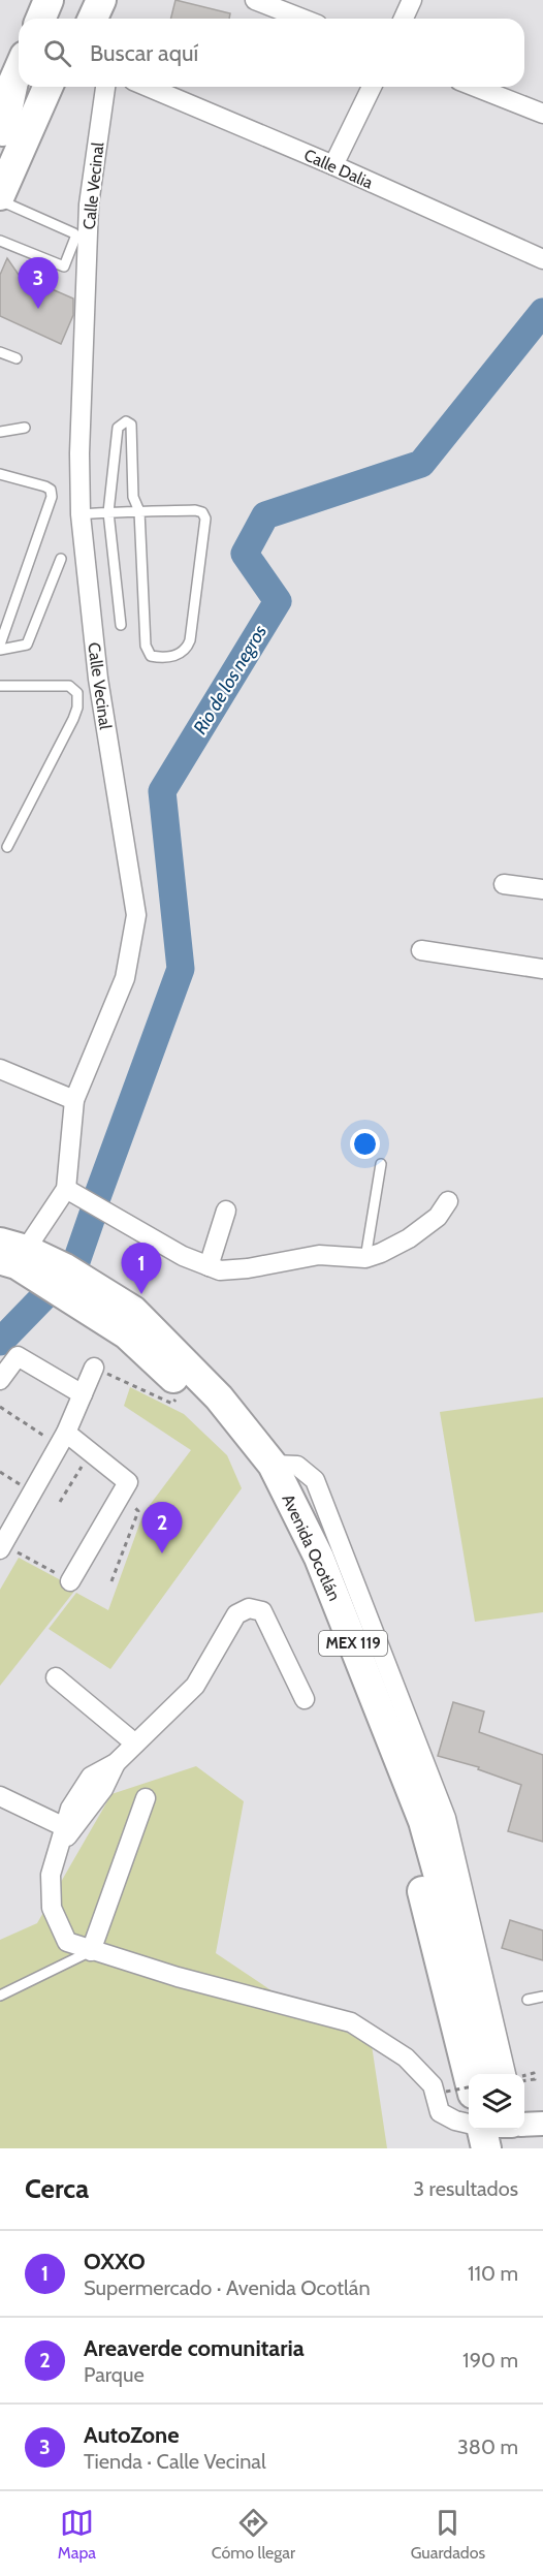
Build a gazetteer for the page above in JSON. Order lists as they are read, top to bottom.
{
  "streets": {
    "main road": ["Avenida Ocotlán", "MEX 119"],
    "street": ["Calle Dalia", "Calle Vecinal"]
  },
  "crossings": [
    ["Calle Vecinal", "Avenida Ocotlán"]
  ],
  "water": ["Rio de los negros"],
  "page": {
    "search": "Buscar aquí",
    "pins": ["3", "1", "2"],
    "heading": ["Cerca", "3 resultados"],
    "list": [
      {
        "mark": "1",
        "name": "OXXO",
        "note": "Supermercado · Avenida Ocotlán",
        "value": "110 m"
      },
      {
        "mark": "2",
        "name": "Areaverde comunitaria",
        "note": "Parque",
        "value": "190 m"
      },
      {
        "mark": "3",
        "name": "AutoZone",
        "note": "Tienda · Calle Vecinal",
        "value": "380 m"
      }
    ],
    "nav": ["Mapa", "Cómo llegar", "Guardados"]
  }
}
